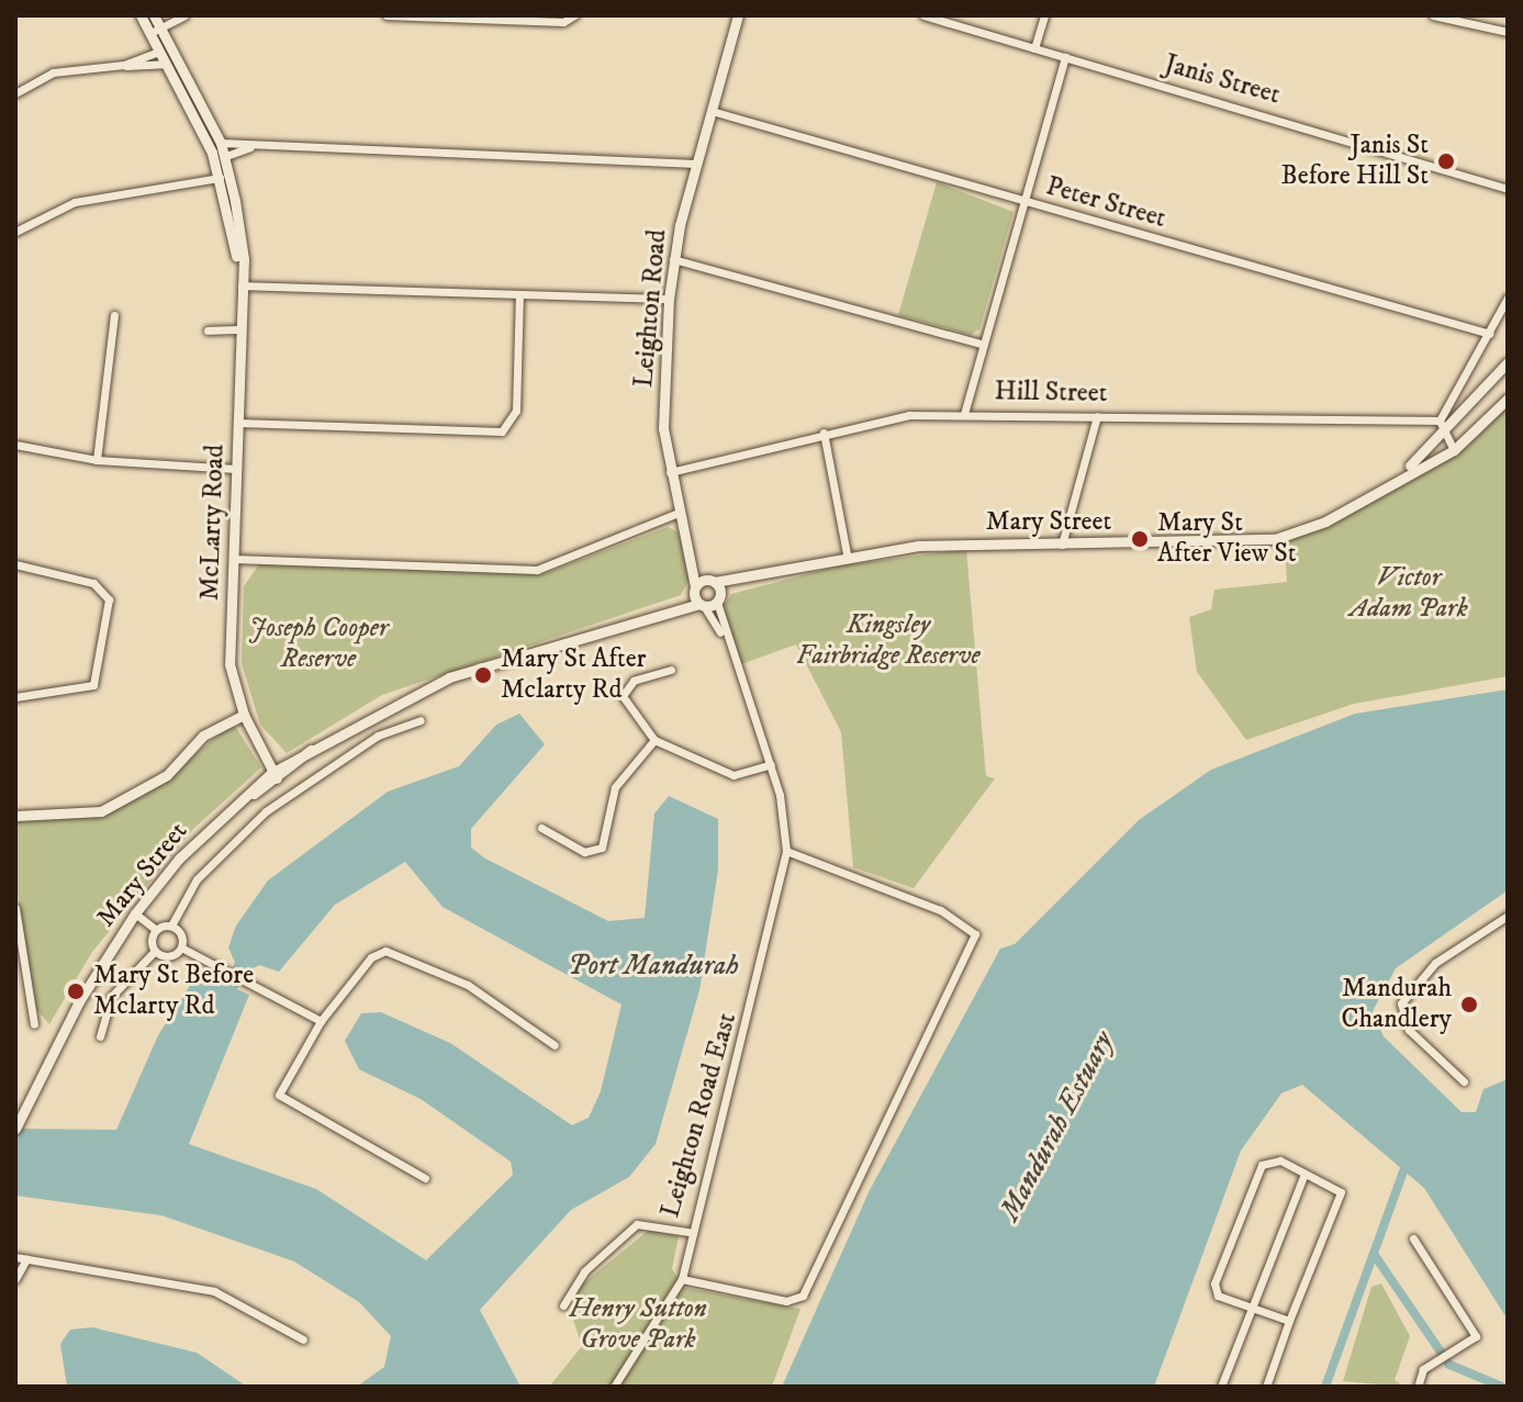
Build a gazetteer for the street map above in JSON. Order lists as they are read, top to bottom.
{
  "streets": {
    "street": [
      "Janis Street",
      "Peter Street",
      "Leighton Road",
      "Hill Street",
      "McLarty Road",
      "Mary Street",
      "Leighton Road East"
    ]
  },
  "crossings": [
    ["Peter Street", "Leighton Road"],
    ["Leighton Road", "Hill Street"],
    ["Leighton Road", "Mary Street"],
    ["McLarty Road", "Mary Street"],
    ["Mary Street", "Leighton Road East"]
  ],
  "water": ["Port Mandurah", "Mandurah Estuary"],
  "parks": [
    "Victor Adam Park",
    "Kingsley Fairbridge Reserve",
    "Joseph Cooper Reserve",
    "Henry Sutton Grove Park"
  ],
  "places": [
    "Janis St Before Hill St",
    "Mary St After View St",
    "Mary St After Mclarty Rd",
    "Mary St Before Mclarty Rd",
    "Mandurah Chandlery"
  ]
}
